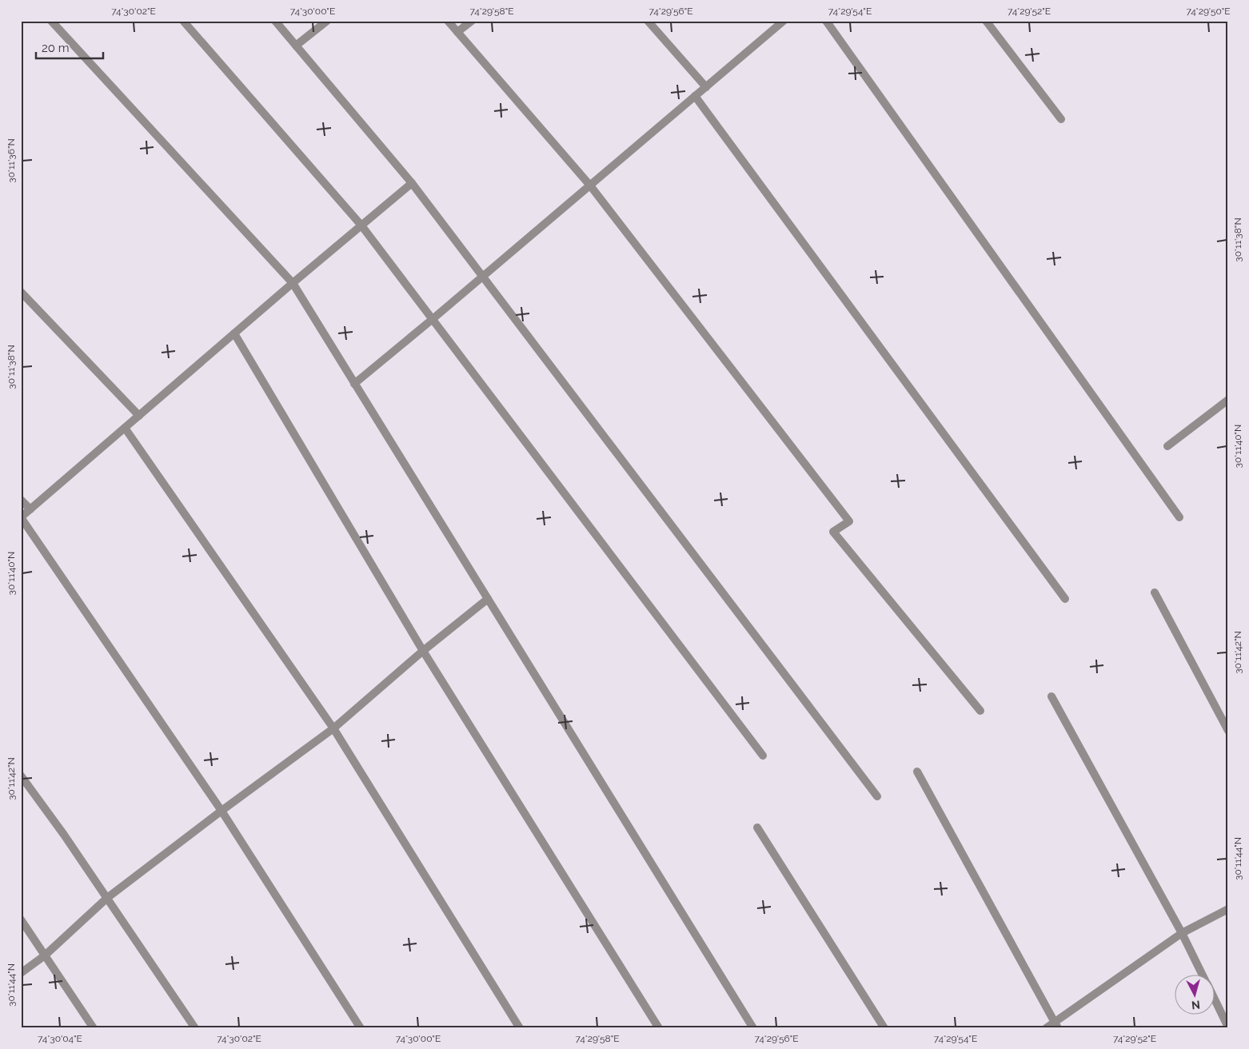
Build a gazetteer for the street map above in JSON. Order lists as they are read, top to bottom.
{
  "scale_bar": "20 m",
  "north": "bottom",
  "coordinates": [
    "74°30'02\"E",
    "74°30'00\"E",
    "74°29'58\"E",
    "74°29'56\"E",
    "74°29'54\"E",
    "74°29'52\"E",
    "74°29'50\"E",
    "30°11'36\"N",
    "30°11'38\"N",
    "30°11'40\"N",
    "30°11'42\"N",
    "30°11'44\"N",
    "74°30'04\"E"
  ]
}
